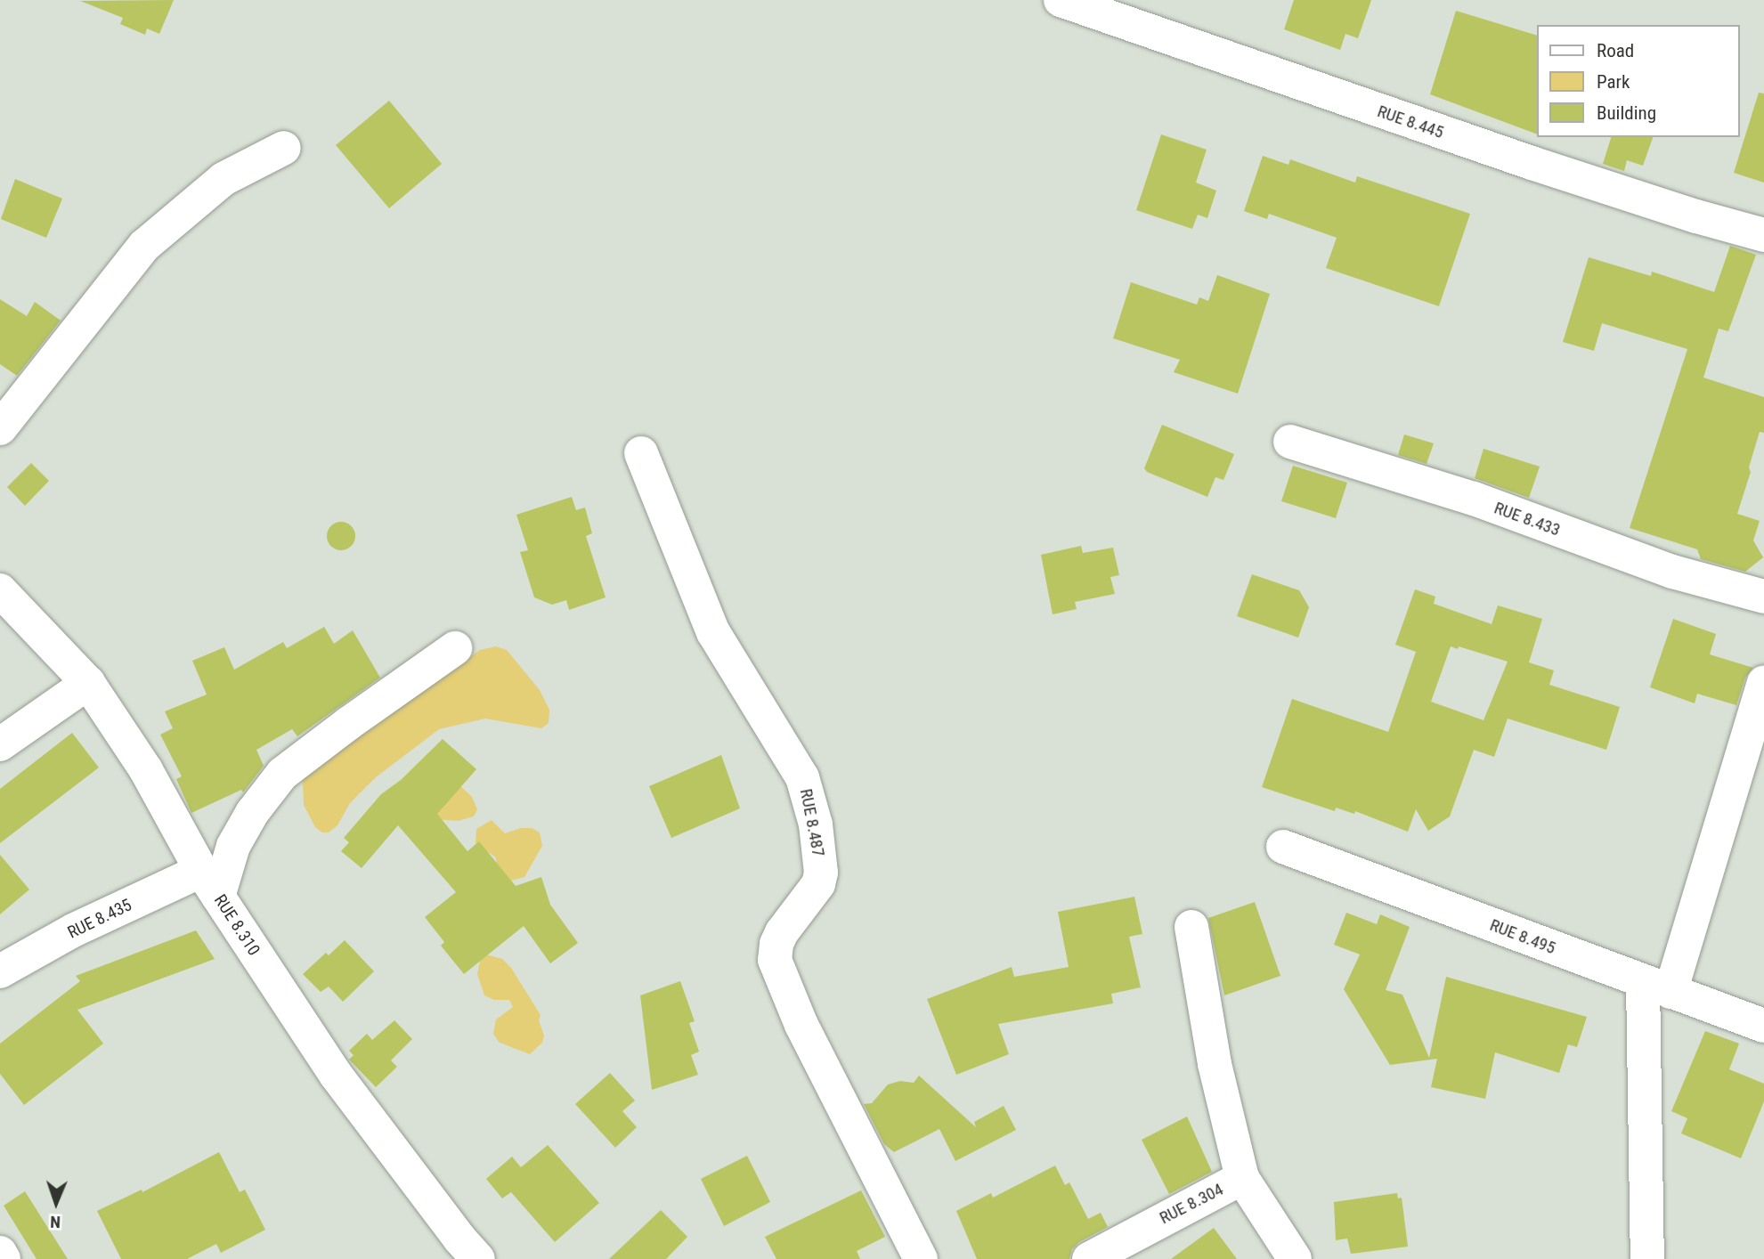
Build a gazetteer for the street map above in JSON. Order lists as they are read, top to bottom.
{
  "streets": {
    "street": [
      "RUE 8.445",
      "RUE 8.433",
      "RUE 8.487",
      "RUE 8.435",
      "RUE 8.310",
      "RUE 8.495",
      "RUE 8.304"
    ]
  },
  "crossings": [
    ["RUE 8.435", "RUE 8.310"]
  ],
  "legend": ["Road", "Park", "Building"],
  "north": "bottom"
}
